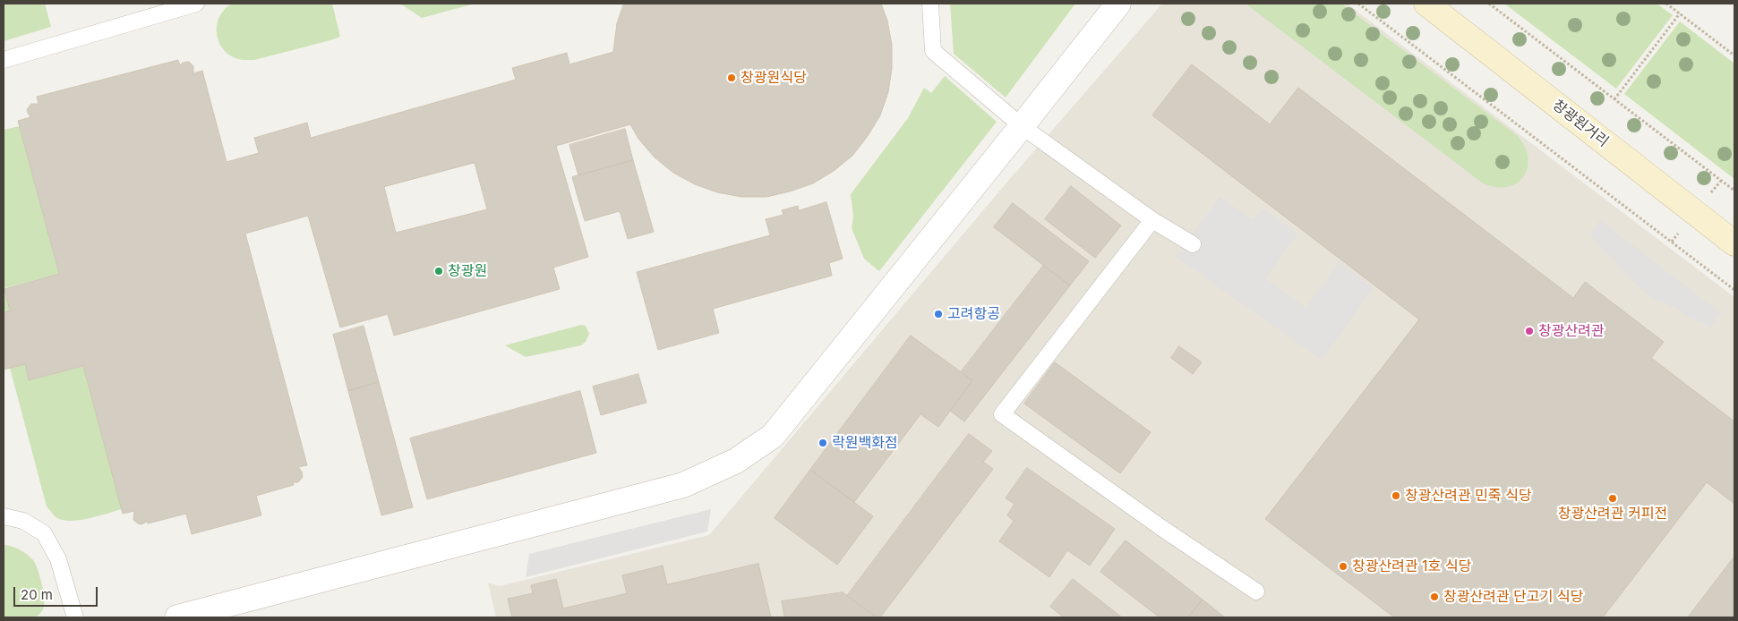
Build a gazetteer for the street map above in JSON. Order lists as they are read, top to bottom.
{
  "streets": {
    "main road": ["창광원거리"]
  },
  "places": [
    "창광원식당",
    "창광원",
    "고려항공",
    "창광산려관",
    "락원백화점",
    "창광산려관 민죽 식당",
    "창광산려관 커피전",
    "창광산려관 1호 식당",
    "창광산려관 단고기 식당"
  ],
  "scale_bar": "20 m"
}
